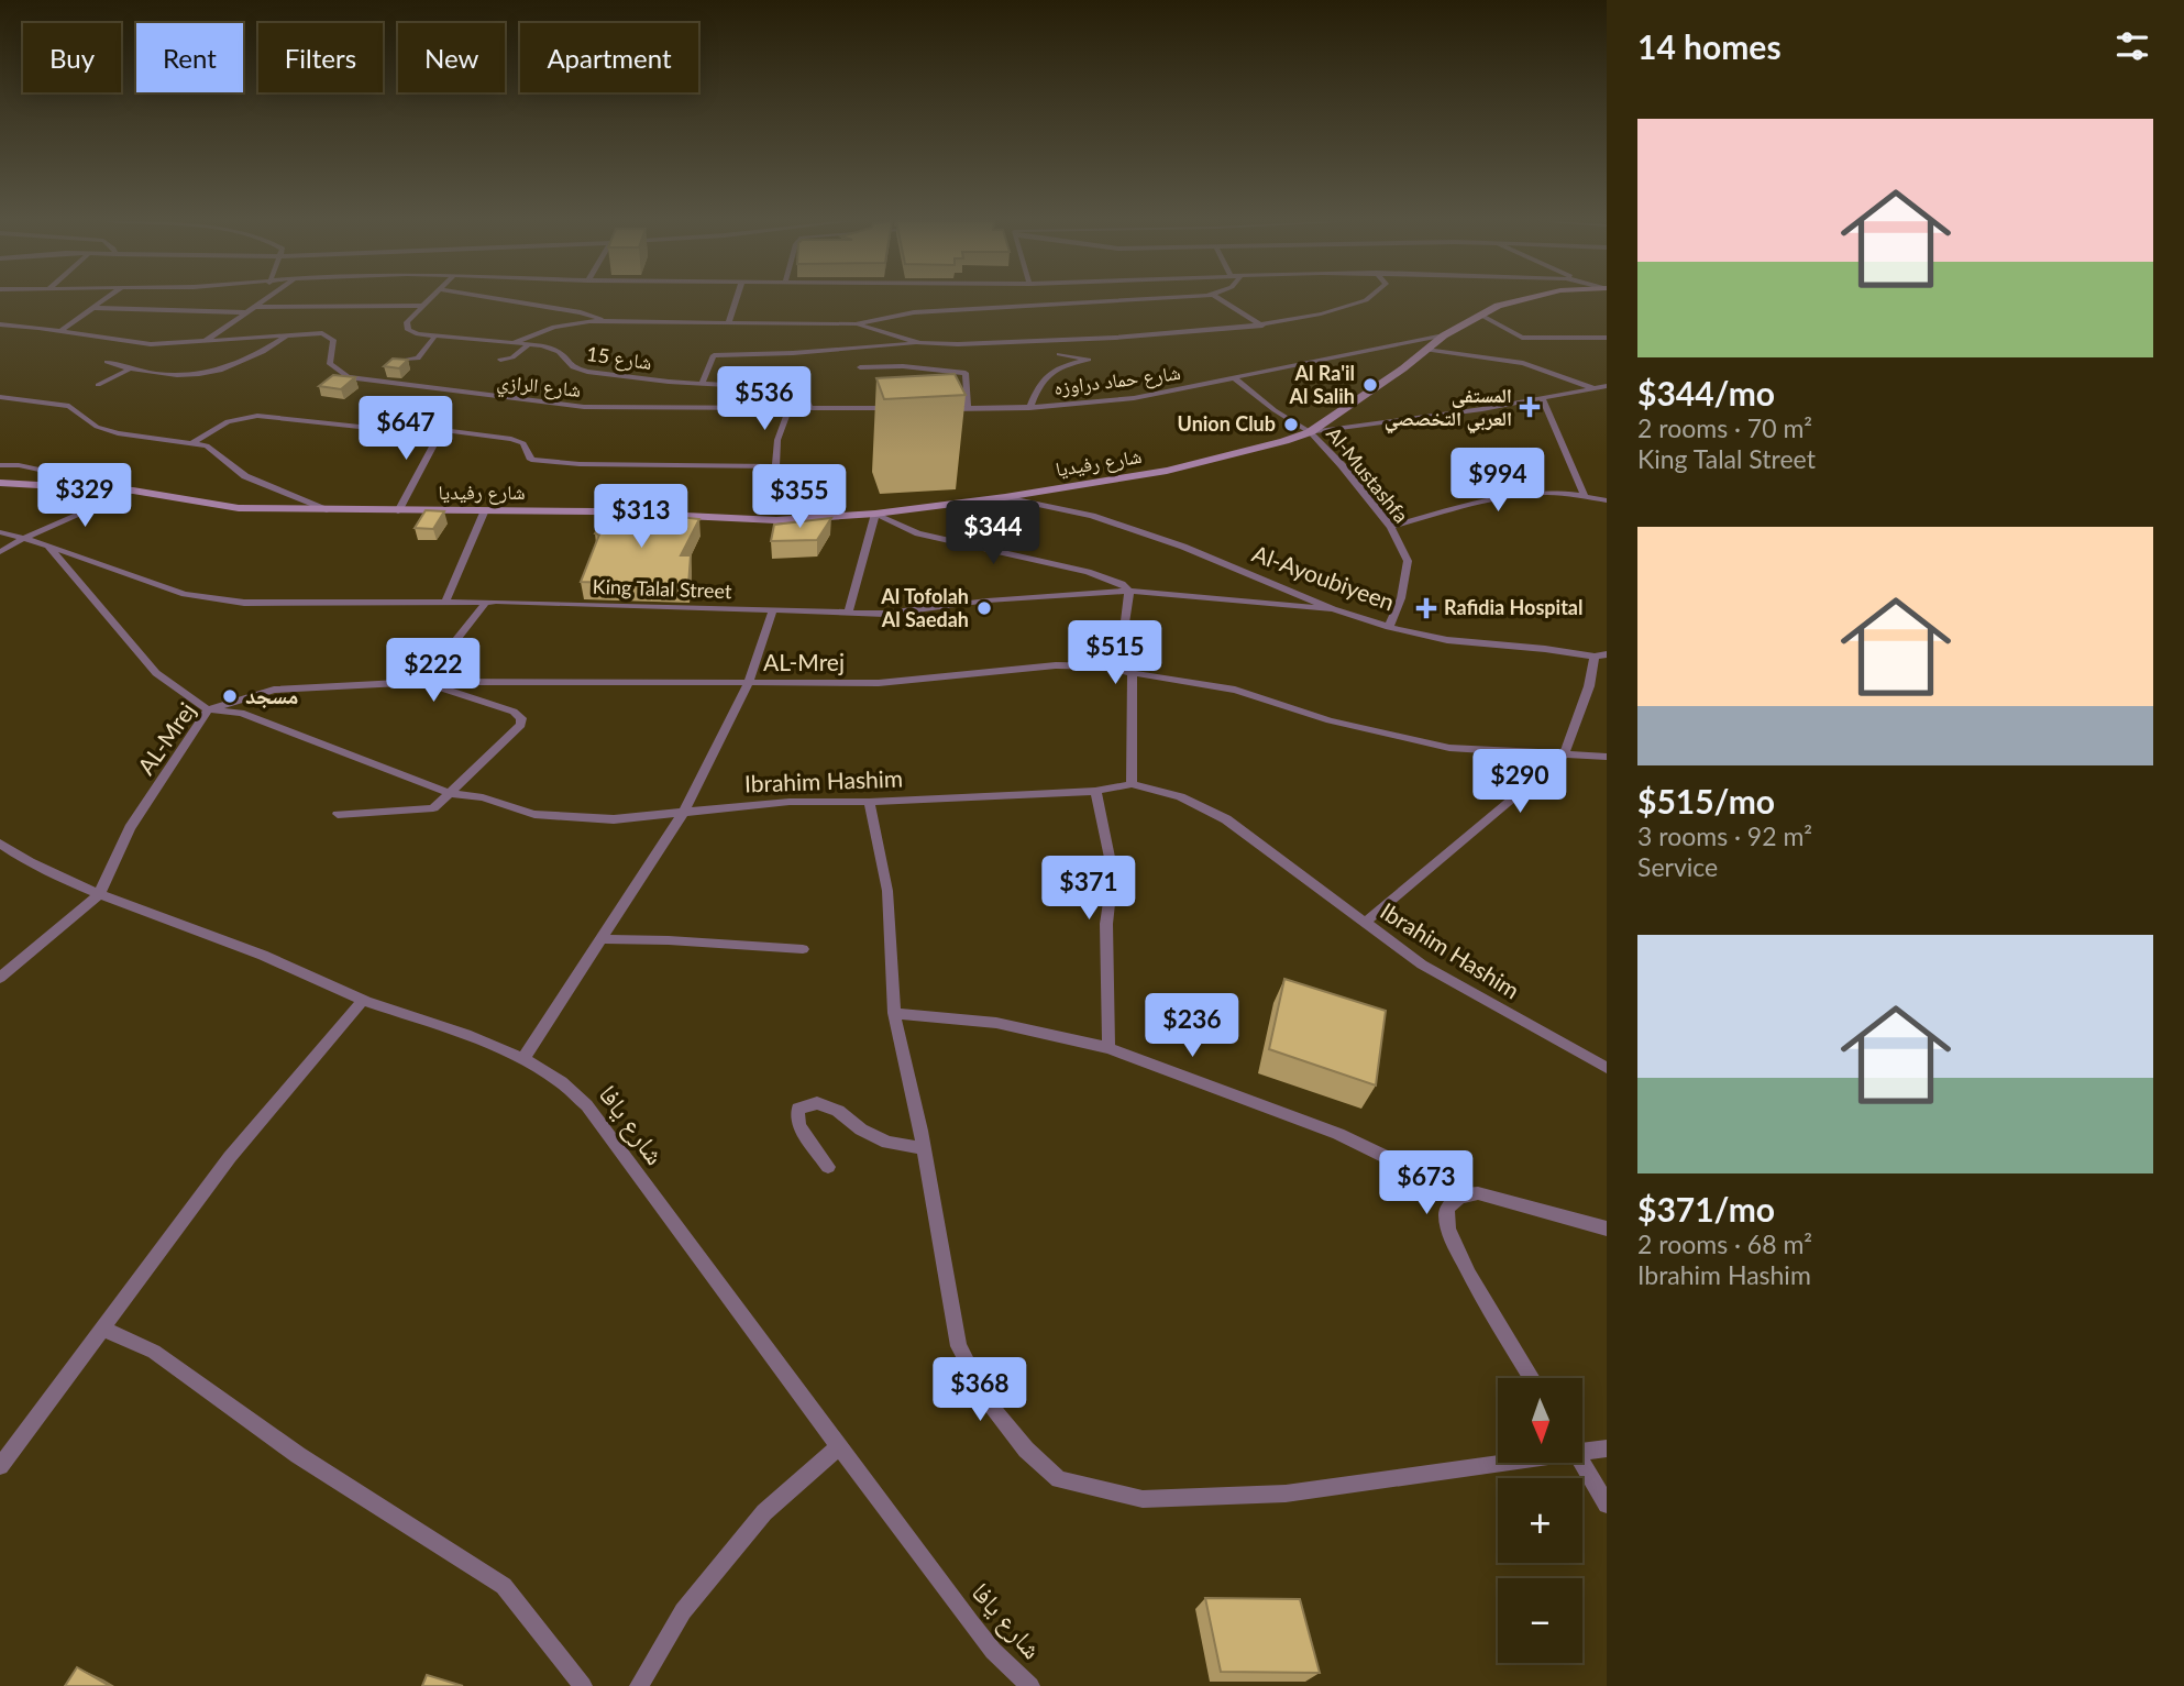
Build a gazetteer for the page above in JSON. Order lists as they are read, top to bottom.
{
  "streets": {
    "main road": ["شارع رفيديا"],
    "street": [
      "شارع 15",
      "شارع حماد دراوزه",
      "شارع الرازي",
      "Al-Mustashfa",
      "Al-Ayoubiyeen",
      "King Talal Street",
      "AL-Mrej",
      "Ibrahim Hashim",
      "شارع يافا"
    ]
  },
  "crossings": [
    ["شارع حماد دراوزه", "شارع رفيديا"],
    ["شارع حماد دراوزه", "Al-Mustashfa"],
    ["شارع رفيديا", "Al-Mustashfa"],
    ["شارع رفيديا", "Al-Ayoubiyeen"],
    ["Al-Mustashfa", "Al-Ayoubiyeen"],
    ["Al-Ayoubiyeen", "King Talal Street"],
    ["Al-Ayoubiyeen", "AL-Mrej"],
    ["Al-Ayoubiyeen", "Ibrahim Hashim"],
    ["King Talal Street", "Ibrahim Hashim"],
    ["AL-Mrej", "Ibrahim Hashim"],
    ["AL-Mrej", "شارع يافا"]
  ],
  "places": {
    "other": [
      "Al Ra'il Al Salih",
      "Union Club",
      "Al Tofolah Al Saedah",
      "مسجد"
    ],
    "health": ["المستفى العربي التخصصي", "Rafidia Hospital"]
  },
  "north": "bottom",
  "page": {
    "heading": "14 homes",
    "chip": [
      "Buy",
      "Rent",
      "Filters",
      "New",
      "Apartment"
    ],
    "list": [
      {
        "name": "$344/mo",
        "note": "2 rooms · 70 m² · King Talal Street"
      },
      {
        "name": "$515/mo",
        "note": "3 rooms · 92 m² · Service"
      },
      {
        "name": "$371/mo",
        "note": "2 rooms · 68 m² · Ibrahim Hashim"
      }
    ],
    "price": [
      "$536",
      "$647",
      "$994",
      "$329",
      "$355",
      "$313",
      "$344",
      "$515",
      "$222",
      "$290",
      "$371",
      "$236",
      "$673",
      "$368"
    ],
    "map_buttons": ["+", "−"]
  }
}
